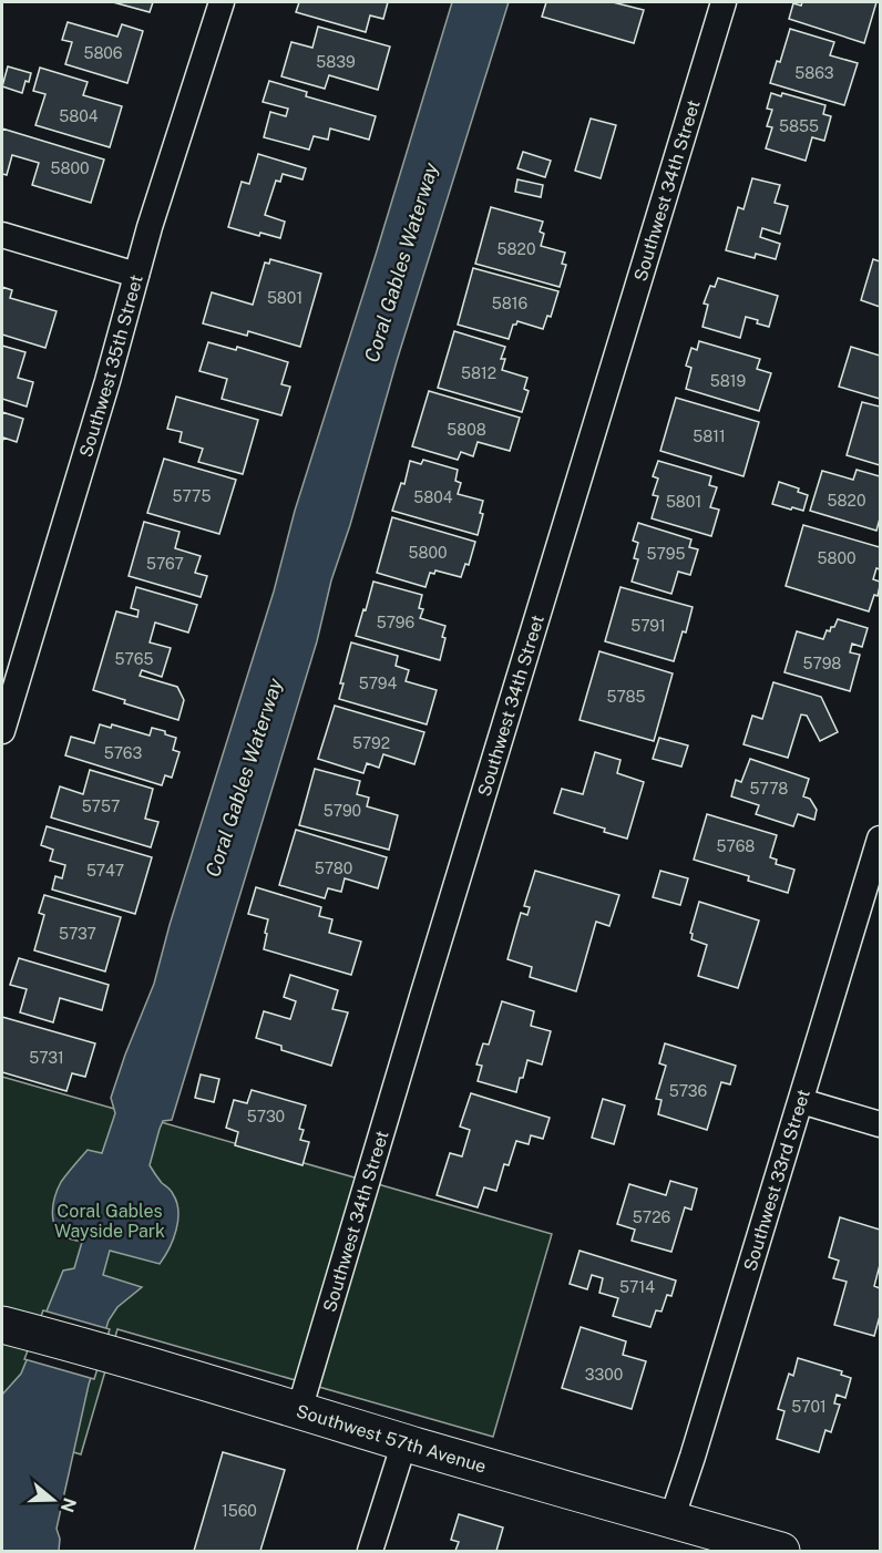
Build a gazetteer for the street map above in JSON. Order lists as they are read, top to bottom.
{
  "streets": {
    "main road": ["Southwest 57th Avenue"],
    "street": ["Southwest 34th Street", "Southwest 35th Street", "Southwest 33rd Street"]
  },
  "crossings": [
    ["Southwest 34th Street", "Southwest 57th Avenue"],
    ["Southwest 33rd Street", "Southwest 57th Avenue"]
  ],
  "water": ["Coral Gables Waterway"],
  "parks": ["Coral Gables Wayside Park"],
  "house_numbers": [
    "5806",
    "5839",
    "5863",
    "5804",
    "5855",
    "5800",
    "5820",
    "5801",
    "5816",
    "5812",
    "5819",
    "5808",
    "5811",
    "5775",
    "5804",
    "5820",
    "5801",
    "5800",
    "5795",
    "5800",
    "5767",
    "5796",
    "5791",
    "5765",
    "5798",
    "5794",
    "5785",
    "5792",
    "5763",
    "5778",
    "5757",
    "5790",
    "5768",
    "5780",
    "5747",
    "5737",
    "5731",
    "5736",
    "5730",
    "5726",
    "5714",
    "3300",
    "5701",
    "1560"
  ],
  "north": "right"
}
